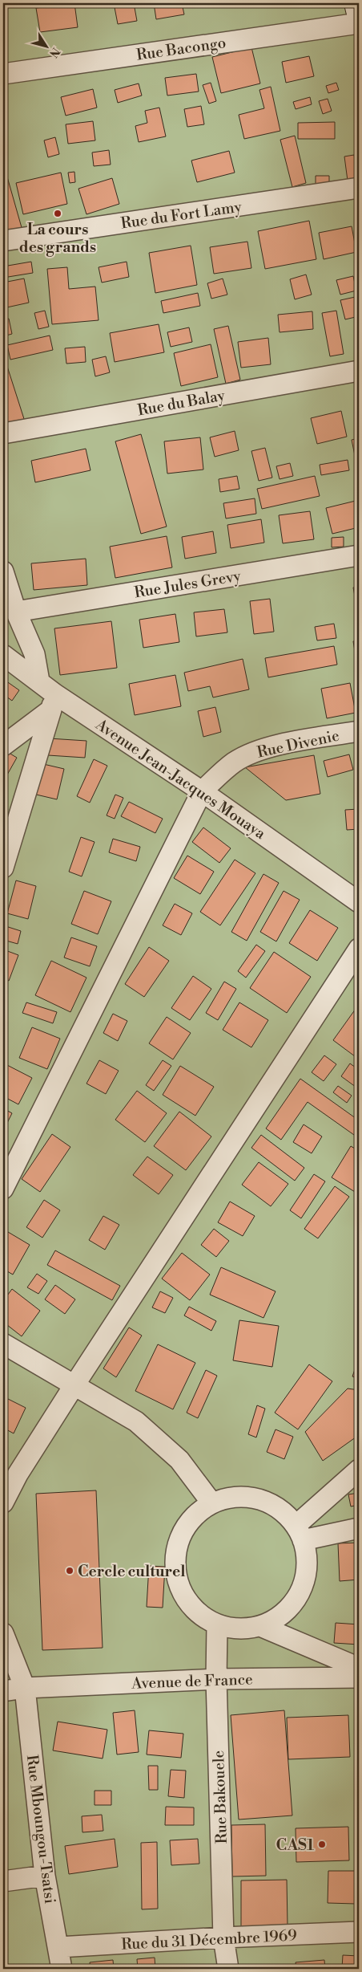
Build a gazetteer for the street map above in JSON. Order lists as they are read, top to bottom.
{
  "streets": {
    "street": [
      "Rue Bacongo",
      "Rue du Fort Lamy",
      "Rue du Balay",
      "Rue Jules Grevy",
      "Rue Divenie",
      "Avenue Jean-Jacques Mouaya",
      "Avenue de France",
      "Rue Bakouele",
      "Rue Mboungou-Tsatsi",
      "Rue du 31 Décembre 1969"
    ]
  },
  "crossings": [
    ["Rue Divenie", "Avenue Jean-Jacques Mouaya"],
    ["Avenue de France", "Rue Bakouele"],
    ["Avenue de France", "Rue Mboungou-Tsatsi"],
    ["Rue Bakouele", "Rue du 31 Décembre 1969"],
    ["Rue Mboungou-Tsatsi", "Rue du 31 Décembre 1969"]
  ],
  "places": ["La cours des grands", "Cercle culturel", "CAS1"],
  "north": "bottom right"
}
